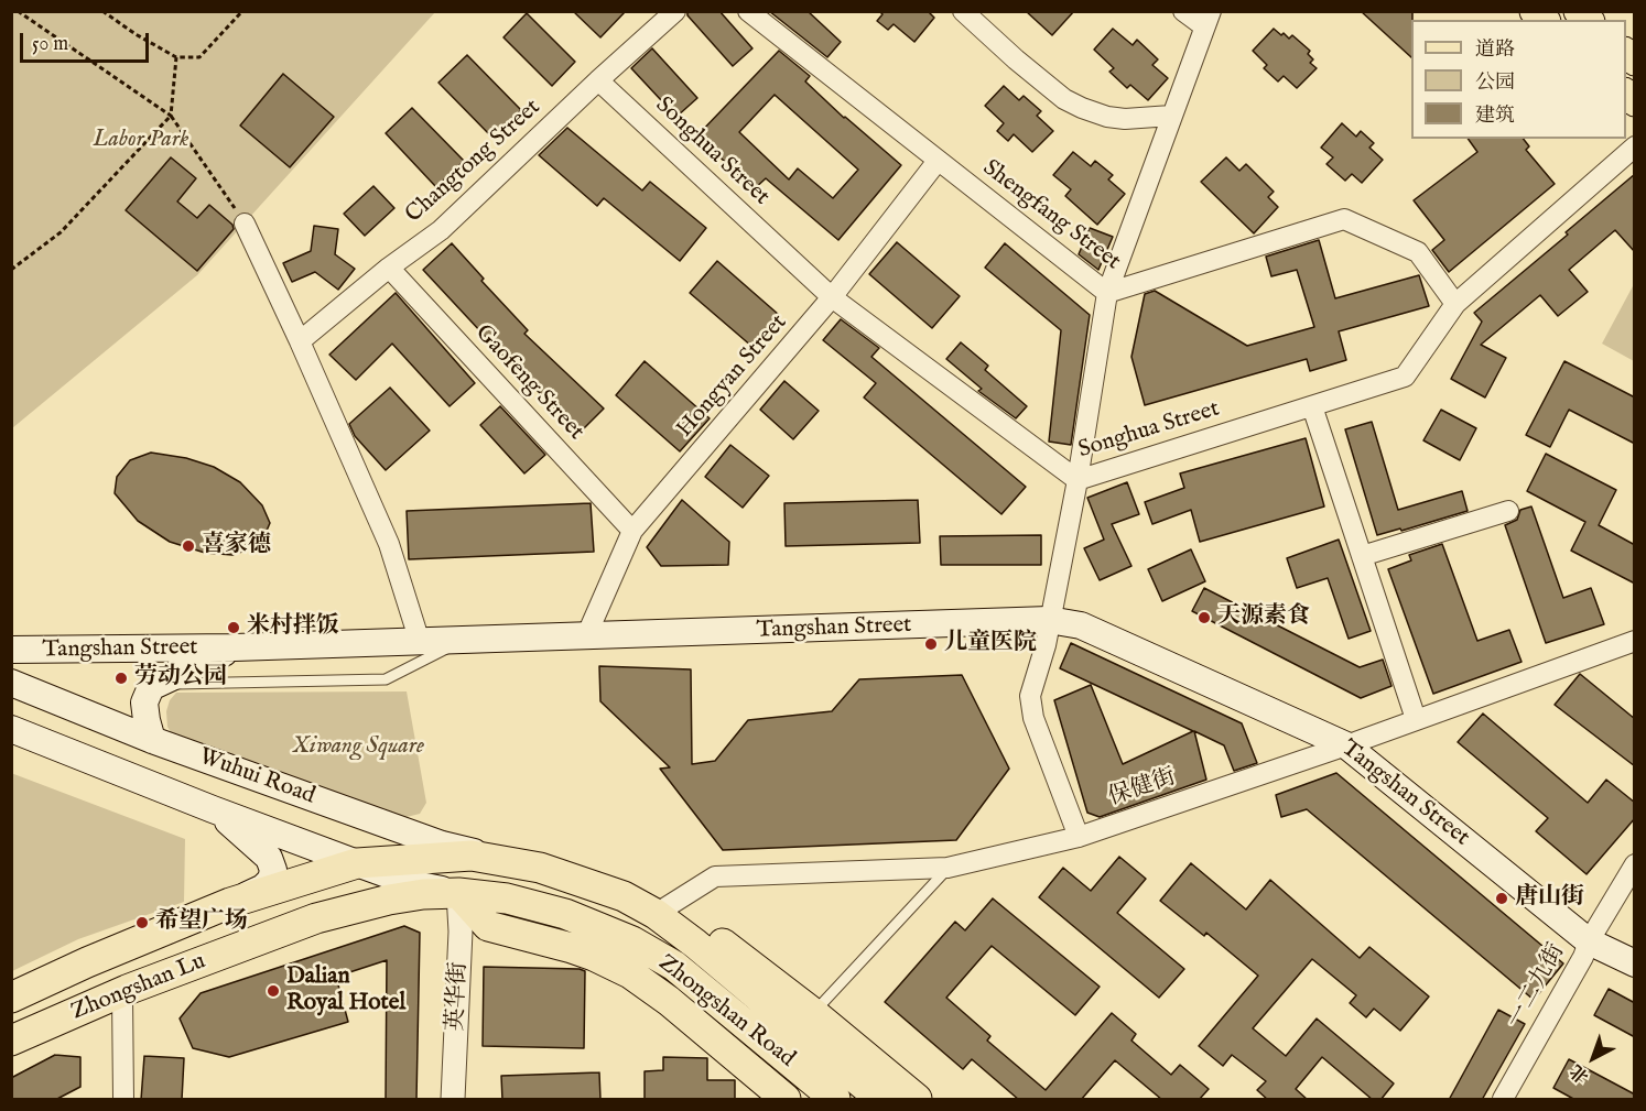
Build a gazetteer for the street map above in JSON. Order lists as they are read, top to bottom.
{
  "streets": {
    "main road": [
      "Tangshan Street",
      "Wuhui Road",
      "Zhongshan Lu",
      "Zhongshan Road"
    ],
    "street": [
      "Songhua Street",
      "Changtong Street",
      "Shengfang Street",
      "Hongyan Street",
      "Gaofeng Street",
      "保健街",
      "一二九街",
      "英华街"
    ]
  },
  "crossings": [
    ["Songhua Street", "Changtong Street"],
    ["Songhua Street", "Shengfang Street"],
    ["Songhua Street", "Hongyan Street"],
    ["Changtong Street", "Gaofeng Street"],
    ["Shengfang Street", "Hongyan Street"],
    ["Hongyan Street", "Gaofeng Street"],
    ["Hongyan Street", "Tangshan Street"],
    ["Tangshan Street", "保健街"],
    ["Tangshan Street", "一二九街"],
    ["Wuhui Road", "Zhongshan Lu"],
    ["Wuhui Road", "英华街"],
    ["Wuhui Road", "Zhongshan Road"],
    ["保健街", "Zhongshan Lu"],
    ["保健街", "Zhongshan Road"],
    ["Zhongshan Lu", "英华街"],
    ["Zhongshan Lu", "Zhongshan Road"],
    ["英华街", "Zhongshan Road"]
  ],
  "parks": ["Labor Park", "Xiwang Square"],
  "places": [
    "喜家德",
    "天源素食",
    "米村拌饭",
    "儿童医院",
    "劳动公园",
    "唐山街",
    "希望广场",
    "Dalian Royal Hotel"
  ],
  "legend": ["道路", "公园", "建筑"],
  "scale_bar": "50 m",
  "north": "bottom left"
}
